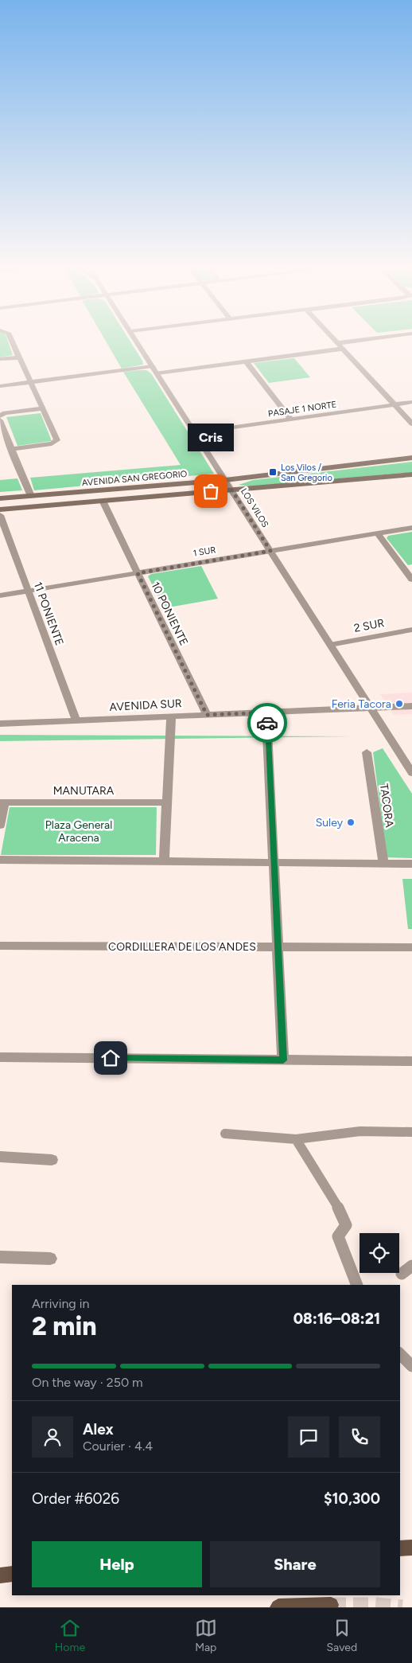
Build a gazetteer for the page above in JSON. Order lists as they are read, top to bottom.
{
  "streets": {
    "main road": ["AVENIDA SAN GREGORIO"],
    "street": [
      "PASAJE 1 NORTE",
      "LOS VILOS",
      "1 SUR",
      "11 PONIENTE",
      "10 PONIENTE",
      "2 SUR",
      "AVENIDA SUR",
      "MANUTARA",
      "TACORA",
      "CORDILLERA DE LOS ANDES"
    ]
  },
  "crossings": [
    ["PASAJE 1 NORTE", "LOS VILOS"],
    ["AVENIDA SAN GREGORIO", "LOS VILOS"],
    ["AVENIDA SAN GREGORIO", "10 PONIENTE"],
    ["LOS VILOS", "1 SUR"],
    ["LOS VILOS", "2 SUR"],
    ["LOS VILOS", "AVENIDA SUR"],
    ["1 SUR", "11 PONIENTE"],
    ["1 SUR", "10 PONIENTE"],
    ["11 PONIENTE", "AVENIDA SUR"],
    ["10 PONIENTE", "AVENIDA SUR"]
  ],
  "parks": ["Plaza General Aracena"],
  "places": {
    "transit": ["Los Vilos / San Gregorio"],
    "other": ["Cris", "Feria Tacora", "Suley"]
  },
  "page": {
    "bubble": "Cris",
    "heading": ["2 min", "Arriving in", "08:16–08:21"],
    "panel": [
      "Alex",
      "Courier · 4.4",
      "Order #6026",
      "$10,300"
    ],
    "bar": "On the way · 250 m",
    "buttons": ["Help", "Share"],
    "tabs": ["Home", "Map", "Saved"]
  }
}
